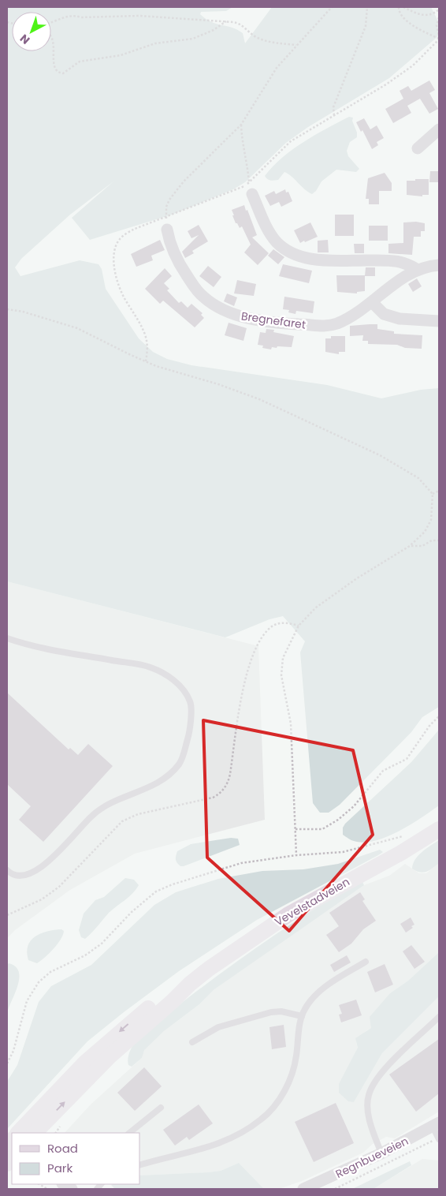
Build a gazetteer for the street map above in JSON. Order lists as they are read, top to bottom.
{
  "streets": {
    "main road": ["Vevelstadveien"],
    "street": ["Bregnefaret", "Regnbueveien"]
  },
  "legend": ["Road", "Park"],
  "north": "bottom left"
}
